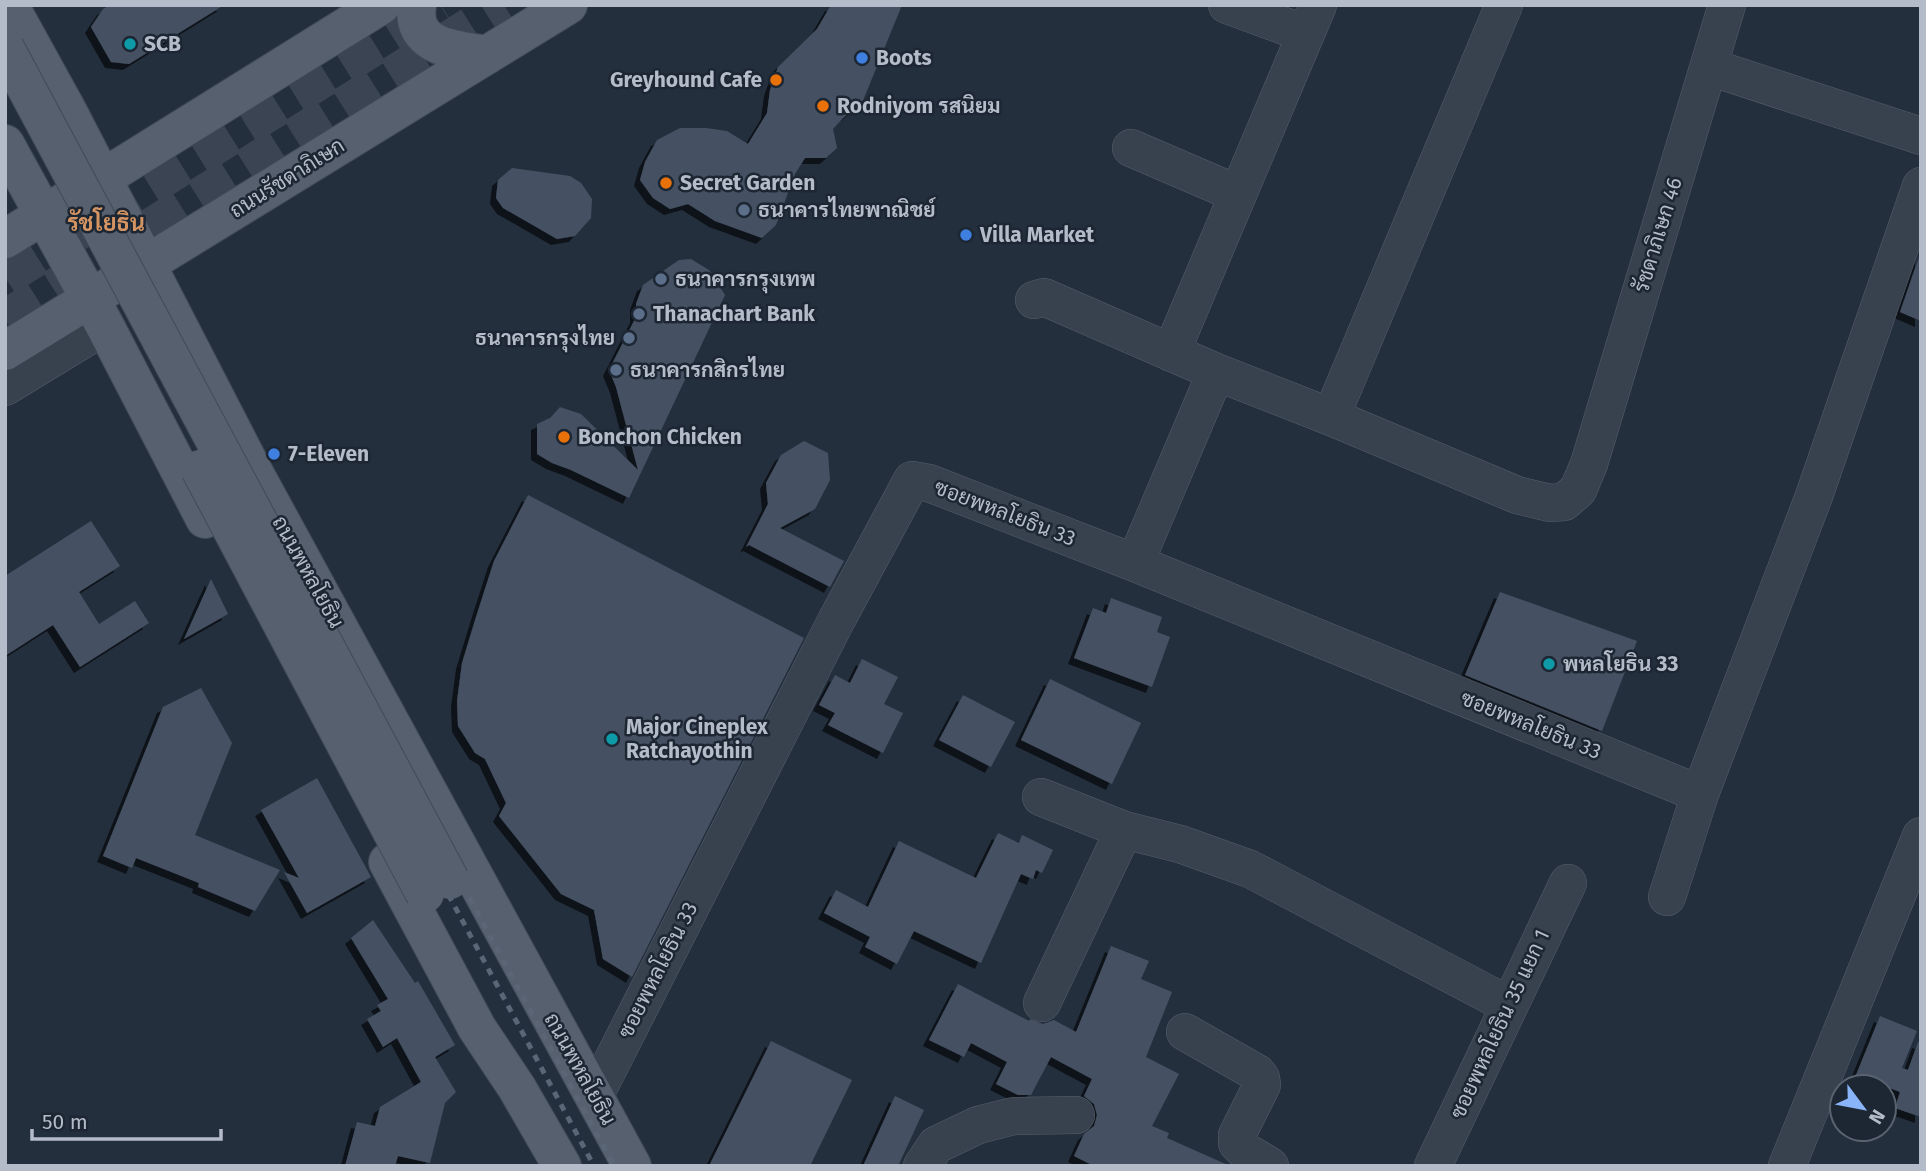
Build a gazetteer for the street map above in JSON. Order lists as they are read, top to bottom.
{
  "streets": {
    "main road": ["ถนนรัชดาภิเษก", "ถนนพหลโยธิน"],
    "street": ["รัชดาภิเษก 46", "ซอยพหลโยธิน 33", "ซอยพหลโยธิน 35 แยก 1"]
  },
  "crossings": [
    ["ถนนรัชดาภิเษก", "ถนนพหลโยธิน"],
    ["ซอยพหลโยธิน 33", "ถนนพหลโยธิน"]
  ],
  "districts": ["รัชโยธิน"],
  "places": [
    "SCB",
    "Boots",
    "Greyhound Cafe",
    "Rodniyom รสนิยม",
    "Secret Garden",
    "ธนาคารไทยพาณิชย์",
    "Villa Market",
    "ธนาคารกรุงเทพ",
    "Thanachart Bank",
    "ธนาคารกรุงไทย",
    "ธนาคารกสิกรไทย",
    "Bonchon Chicken",
    "7-Eleven",
    "พหลโยธิน 33",
    "Major Cineplex Ratchayothin"
  ],
  "scale_bar": "50 m",
  "north": "bottom right"
}
